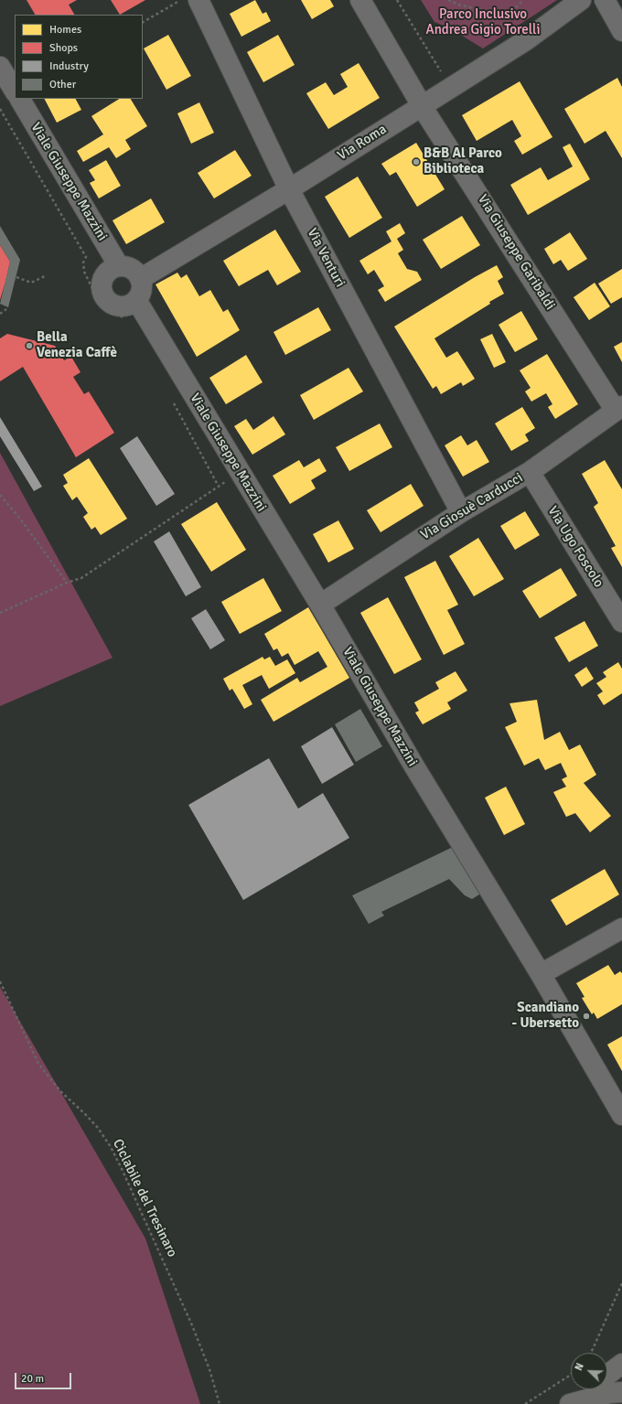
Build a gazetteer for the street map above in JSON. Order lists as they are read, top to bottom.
{
  "streets": {
    "street": [
      "Via Roma",
      "Viale Giuseppe Mazzini",
      "Via Giuseppe Garibaldi",
      "Via Venturi",
      "Via Giosuè Carducci",
      "Via Ugo Foscolo"
    ],
    "path": ["Ciclabile del Tresinaro"]
  },
  "crossings": [
    ["Via Roma", "Viale Giuseppe Mazzini"],
    ["Via Roma", "Via Giuseppe Garibaldi"],
    ["Via Roma", "Via Venturi"],
    ["Viale Giuseppe Mazzini", "Via Giosuè Carducci"],
    ["Via Giuseppe Garibaldi", "Via Giosuè Carducci"],
    ["Via Venturi", "Via Giosuè Carducci"],
    ["Via Giosuè Carducci", "Via Ugo Foscolo"]
  ],
  "parks": ["Parco Inclusivo Andrea Gigio Torelli"],
  "places": ["B&B Al Parco Biblioteca", "Bella Venezia Caffè", "Scandiano - Ubersetto"],
  "legend": [
    "Homes",
    "Shops",
    "Industry",
    "Other"
  ],
  "scale_bar": "20 m",
  "north": "top left"
}
